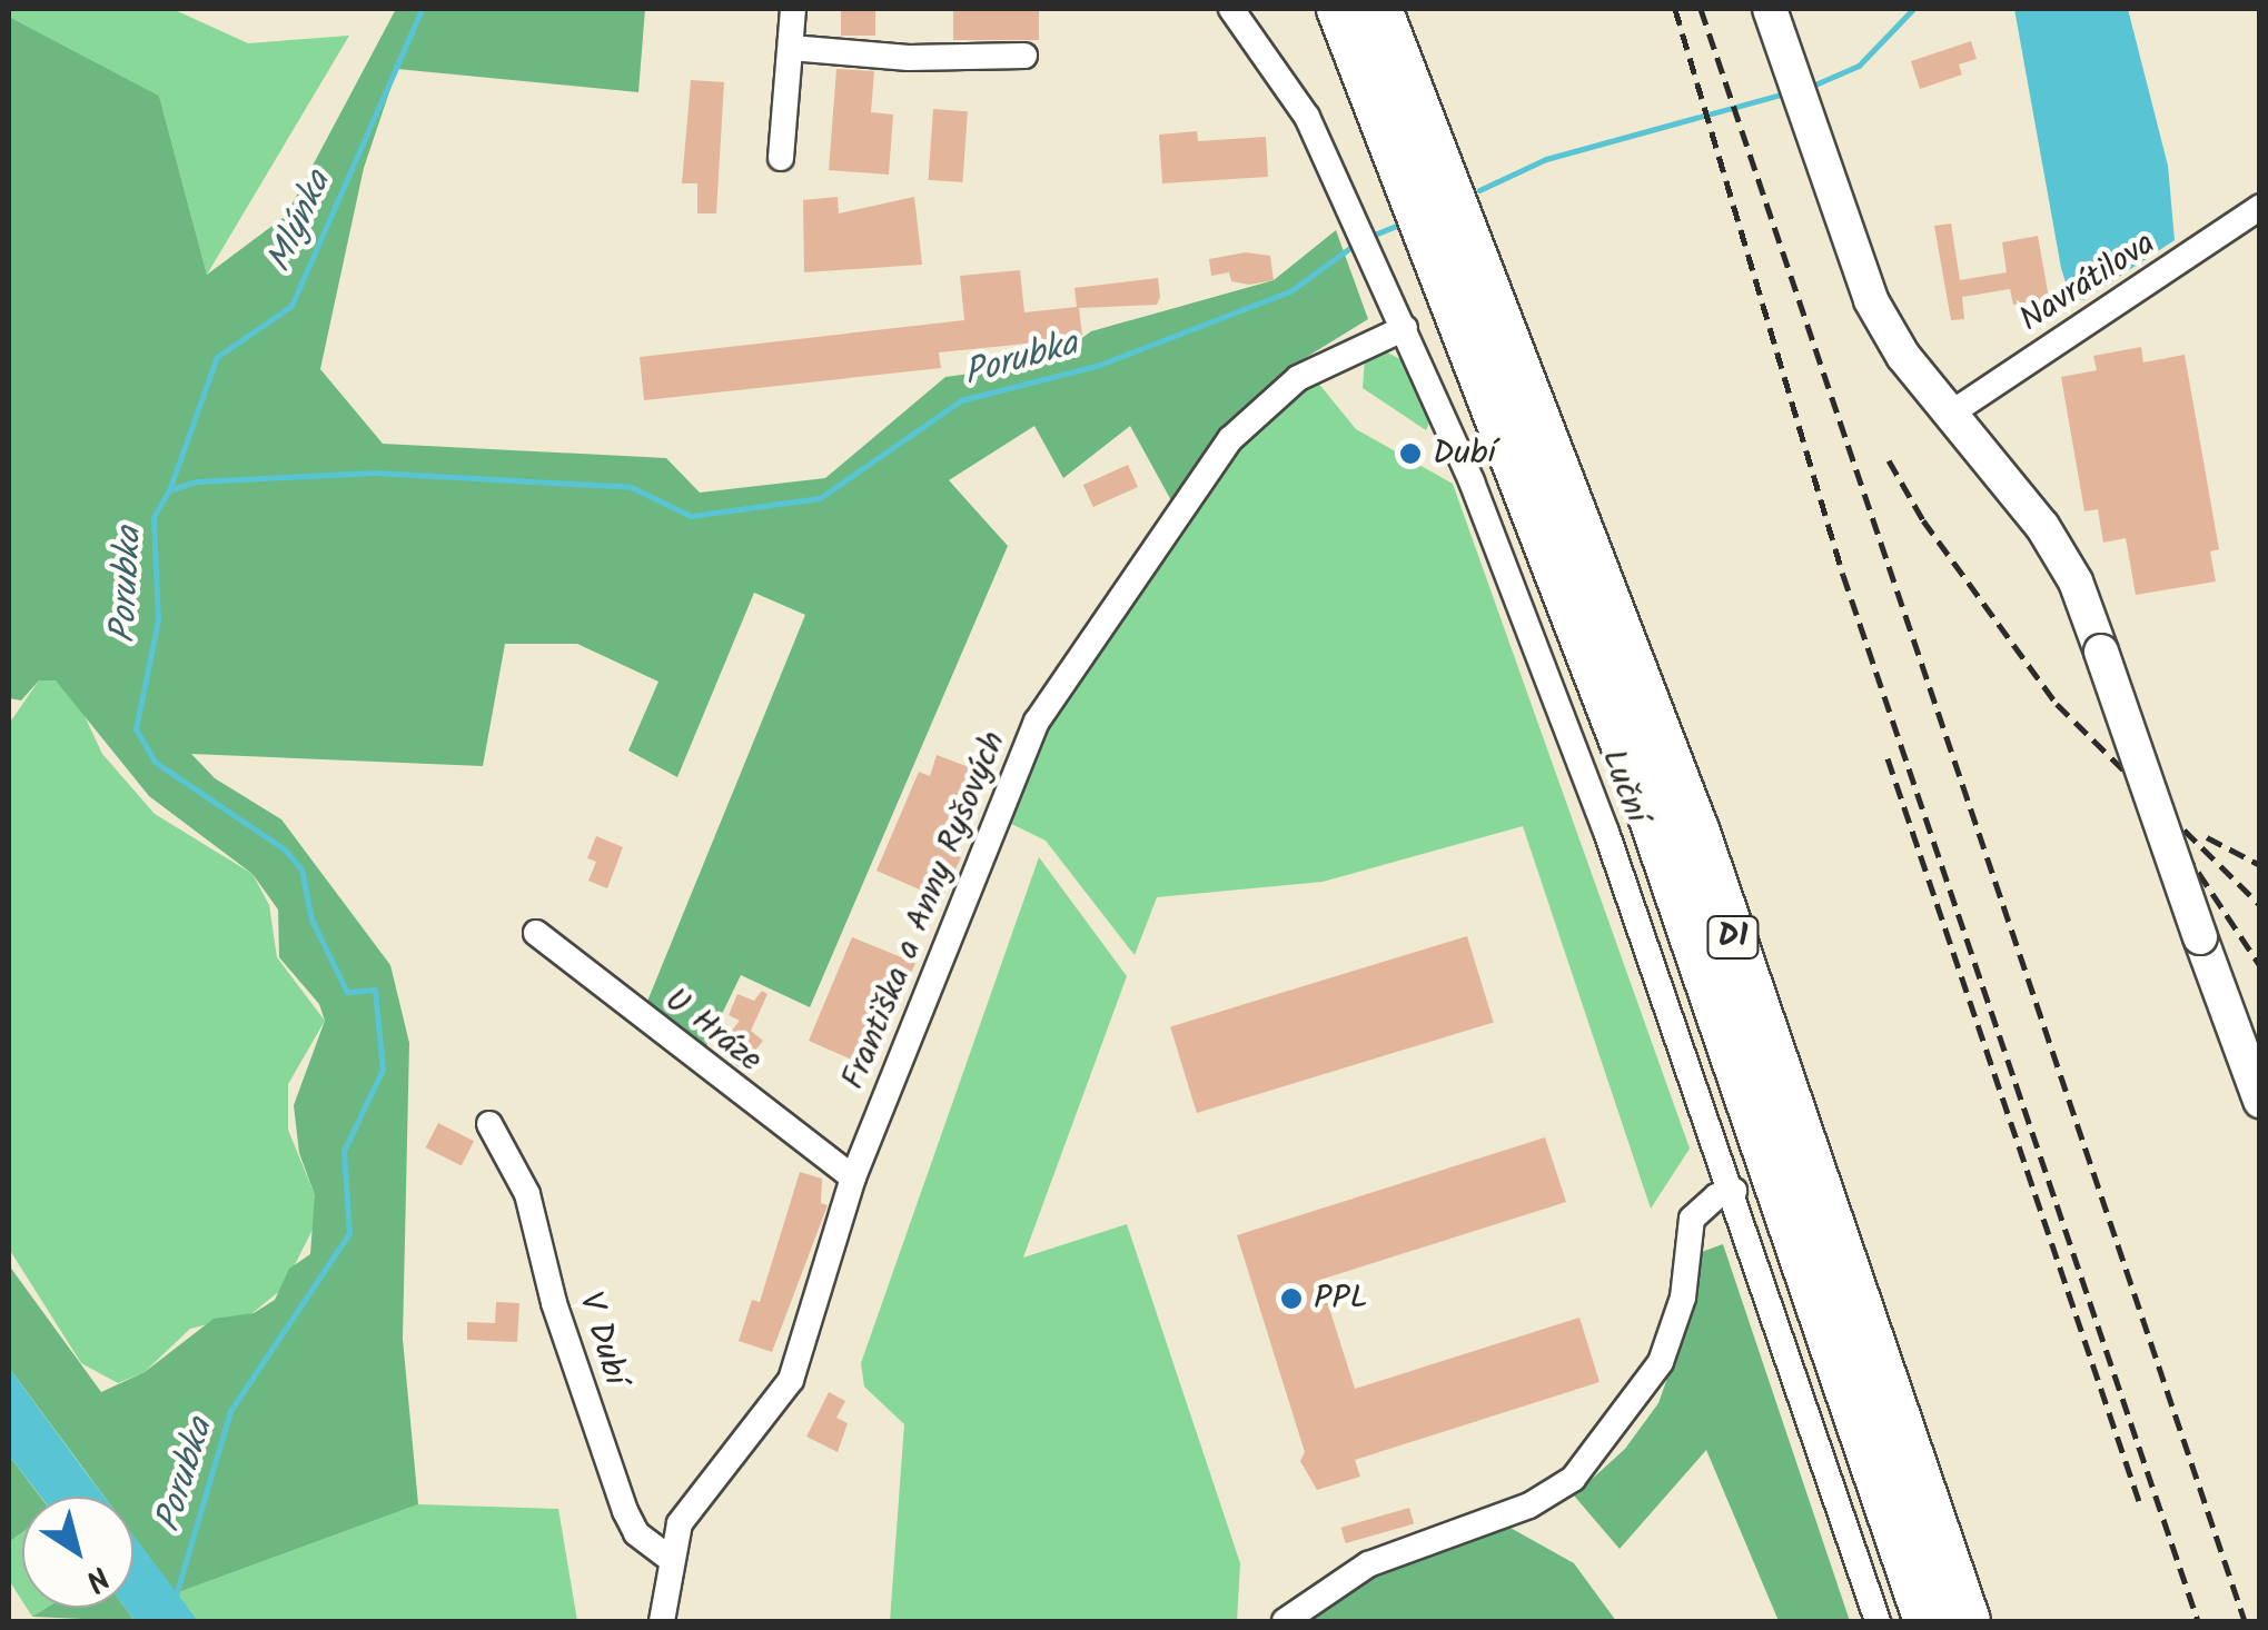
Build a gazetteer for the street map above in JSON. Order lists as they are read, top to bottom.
{
  "streets": {
    "highway": ["D1"],
    "street": [
      "Navrátilova",
      "Luční",
      "Františka a Anny Ryšových",
      "U Hráze",
      "V Dubí"
    ]
  },
  "crossings": [
    ["Luční", "Františka a Anny Ryšových"],
    ["Františka a Anny Ryšových", "U Hráze"],
    ["Františka a Anny Ryšových", "V Dubí"]
  ],
  "water": ["Mlýnka", "Porubka"],
  "places": ["Dubí", "PPL"],
  "north": "bottom right"
}
